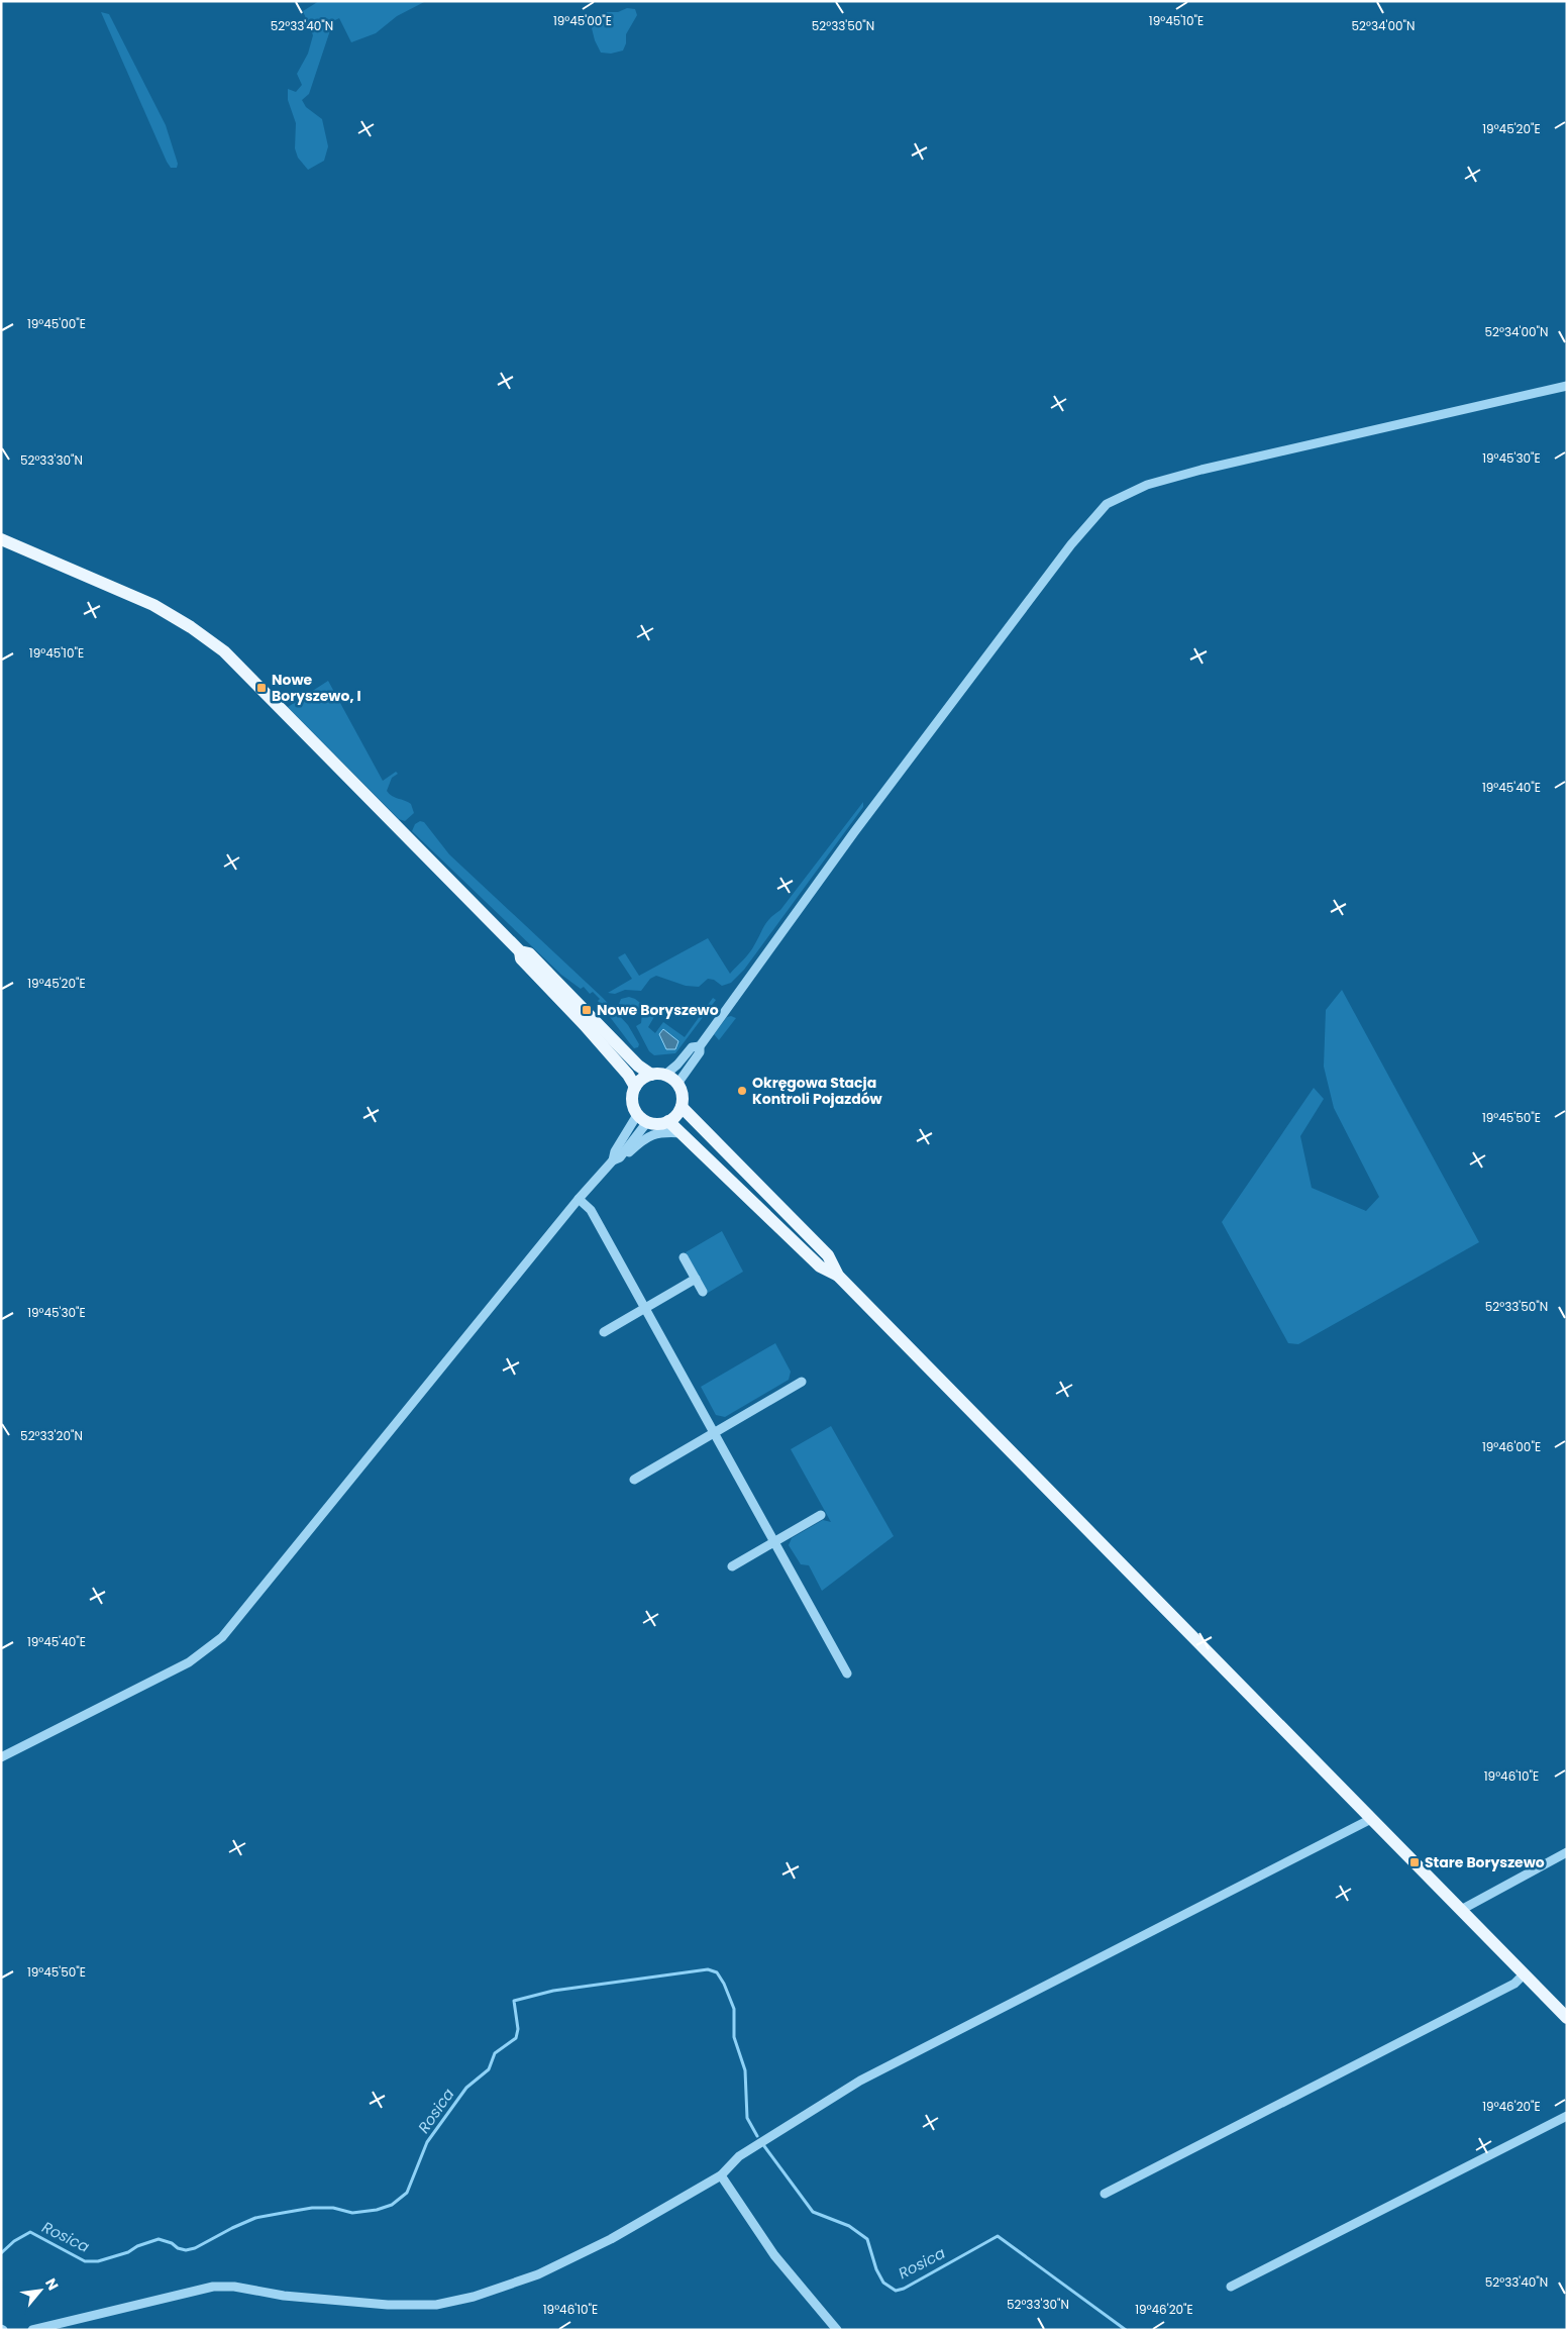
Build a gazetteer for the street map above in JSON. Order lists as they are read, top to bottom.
{
  "water": ["Rosica"],
  "places": {
    "transit": ["Nowe Boryszewo, I", "Nowe Boryszewo", "Stare Boryszewo"],
    "other": ["Okręgowa Stacja Kontroli Pojazdów"]
  },
  "north": "top right",
  "coordinates": [
    "19°45'00\"E",
    "19°45'10\"E",
    "52°33'40\"N",
    "52°33'50\"N",
    "52°34'00\"N",
    "19°45'20\"E",
    "19°45'30\"E",
    "52°33'30\"N",
    "19°45'40\"E",
    "19°45'50\"E",
    "52°33'20\"N",
    "19°46'00\"E",
    "19°46'10\"E",
    "19°46'20\"E"
  ]
}
